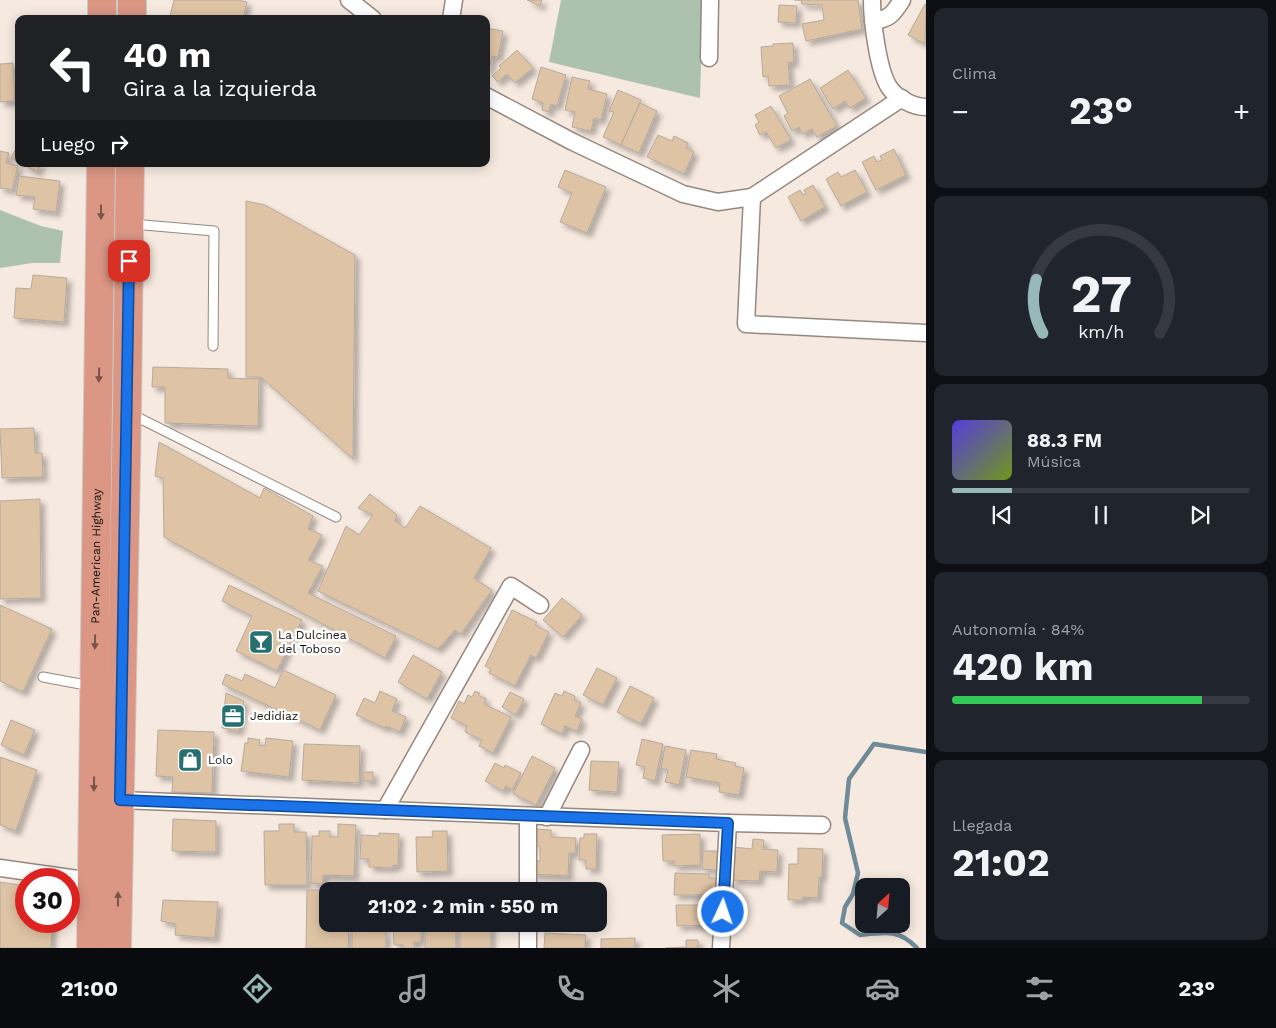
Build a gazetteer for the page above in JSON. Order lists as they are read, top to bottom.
{
  "streets": {
    "highway": ["Pan-American Highway"]
  },
  "places": {
    "bar": ["La Dulcinea del Toboso"],
    "office": ["Jedidiaz"],
    "shop": ["Lolo"]
  },
  "north": "top right",
  "page": {
    "tile": [
      "Clima",
      ["Autonomía · 84%", "420 km"],
      ["Llegada", "21:02"]
    ],
    "turn": ["40 m", "Gira a la izquierda"],
    "heat": ["−", "23°", "+"],
    "then": "Luego",
    "song": ["88.3 FM", "Música"],
    "limit": "30",
    "trip": "21:02 · 2 min · 550 m",
    "tabs": ["21:00", "23°"],
    "gauge": ["27", "km/h"]
  }
}
